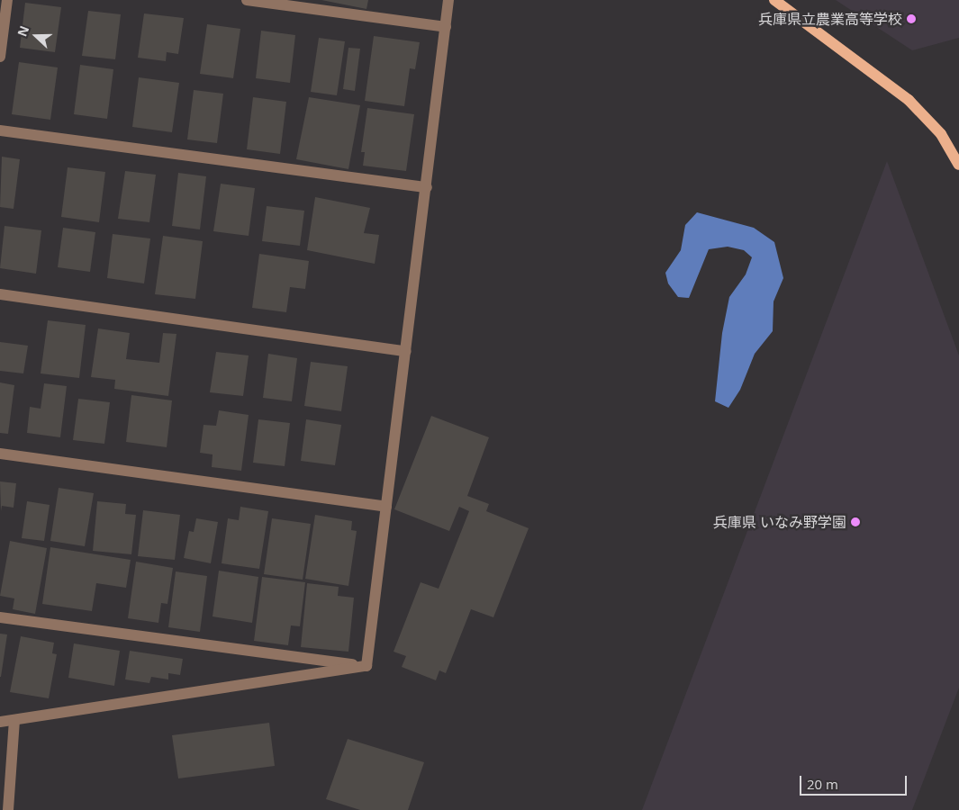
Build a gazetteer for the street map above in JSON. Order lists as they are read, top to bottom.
{
  "places": ["兵庫県立農業高等学校", "兵庫県 いなみ野学園"],
  "scale_bar": "20 m",
  "north": "left"
}
